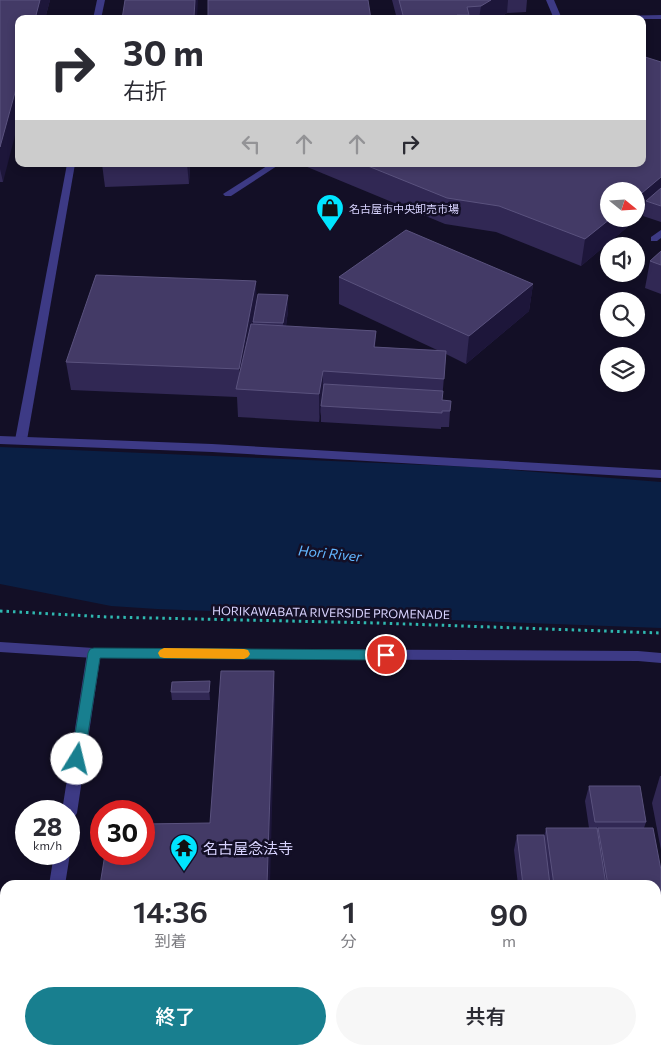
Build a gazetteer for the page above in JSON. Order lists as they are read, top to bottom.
{
  "streets": {
    "path": ["HORIKAWABATA RIVERSIDE PROMENADE"]
  },
  "water": ["Hori River"],
  "places": {
    "shop": ["名古屋市中央卸売市場"],
    "temple": ["名古屋念法寺"]
  },
  "north": "right",
  "page": {
    "turn": ["30 m", "右折"],
    "speed": "28 km/h",
    "limit": "30",
    "eta": [
      "14:36",
      "到着",
      "1",
      "分",
      "90",
      "m"
    ],
    "buttons": ["終了", "共有"]
  }
}
